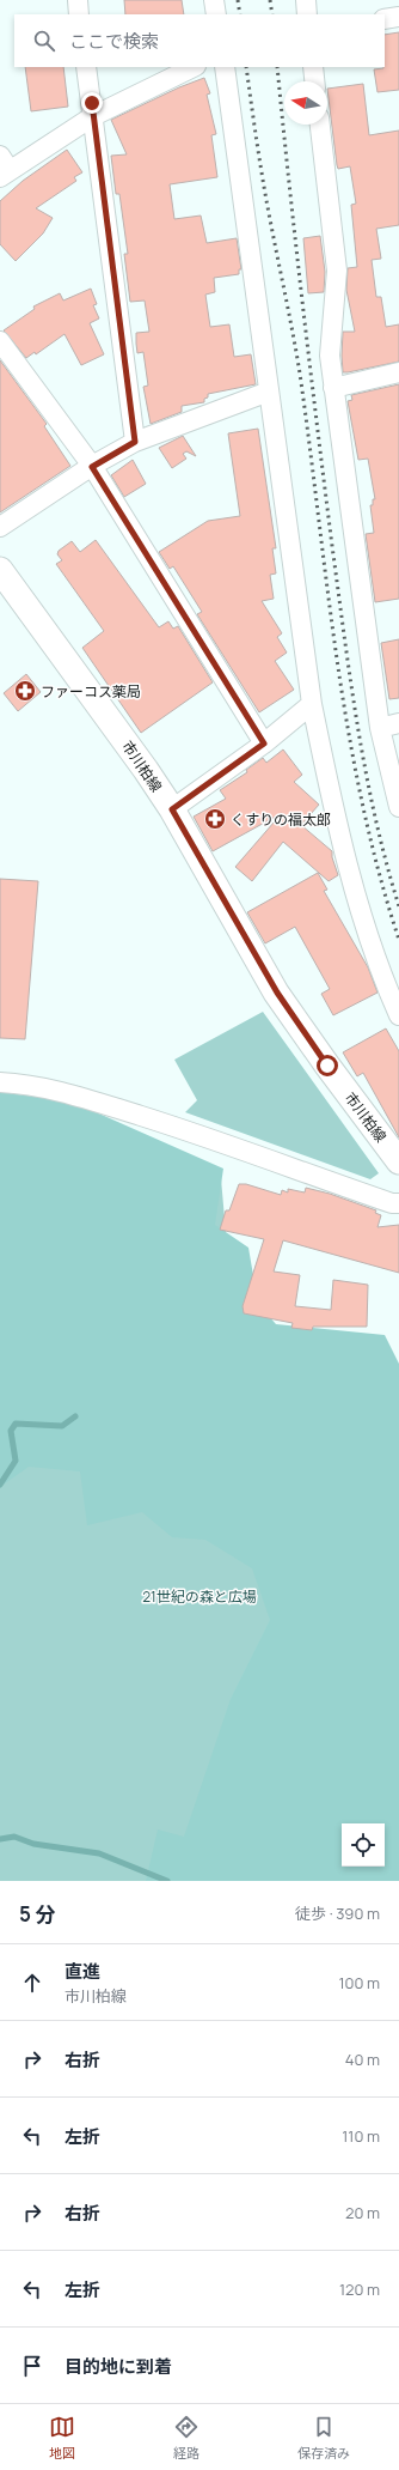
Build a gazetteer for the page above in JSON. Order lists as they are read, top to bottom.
{
  "streets": {
    "main road": ["市川柏線"]
  },
  "parks": ["21世紀の森と広場"],
  "places": {
    "pharmacy": ["ファーコス薬局", "くすりの福太郎"]
  },
  "north": "left",
  "page": {
    "search": "ここで検索",
    "heading": ["5 分", "徒歩 · 390 m"],
    "list": [
      ["直進", "市川柏線", "100 m"],
      ["右折", "40 m"],
      ["左折", "110 m"],
      ["右折", "20 m"],
      ["左折", "120 m"],
      "目的地に到着"
    ],
    "nav": ["地図", "経路", "保存済み"]
  }
}
